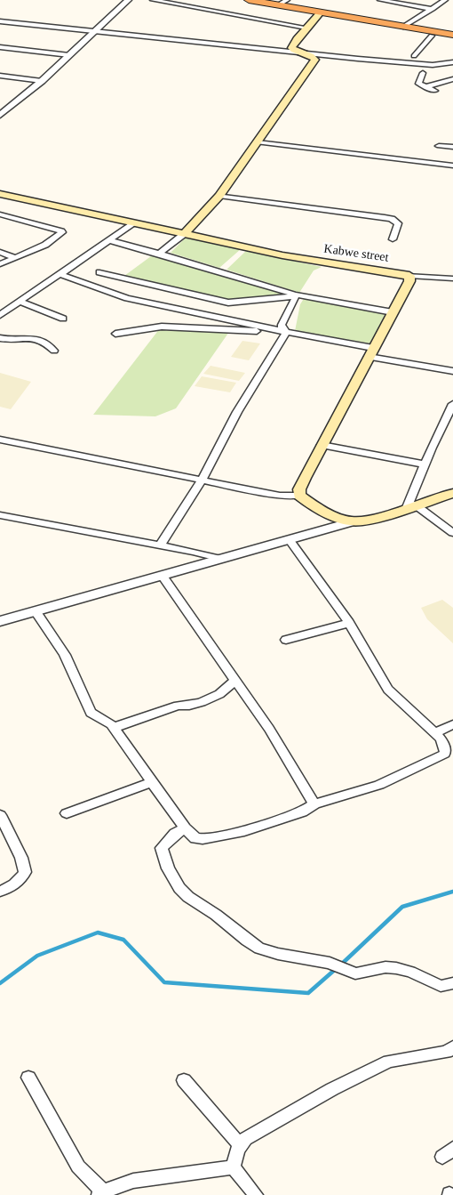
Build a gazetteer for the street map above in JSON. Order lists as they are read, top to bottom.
{
  "streets": {
    "main road": ["Kabwe street"]
  }
}
